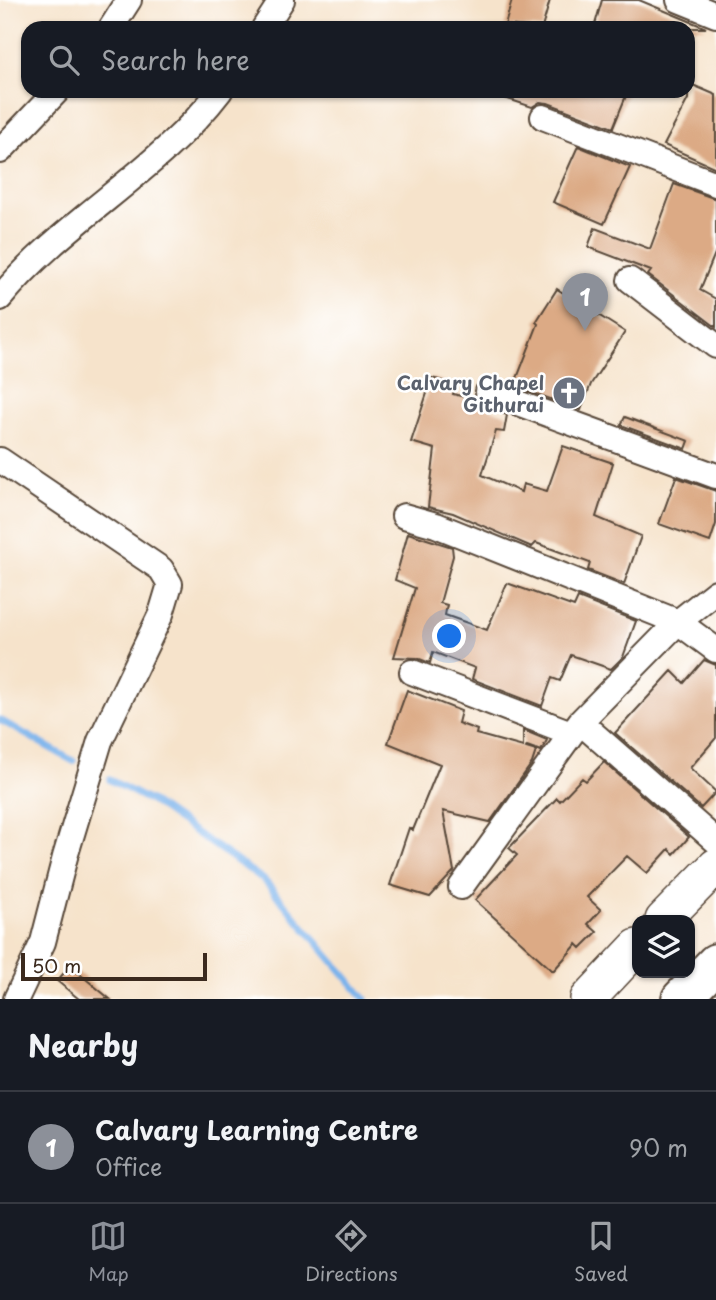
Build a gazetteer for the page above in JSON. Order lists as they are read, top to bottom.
{
  "places": {
    "church": ["Calvary Chapel Githurai"]
  },
  "scale_bar": "50 m",
  "page": {
    "search": "Search here",
    "pins": "1",
    "scale": "50 m",
    "heading": "Nearby",
    "list": [
      {
        "mark": "1",
        "name": "Calvary Learning Centre",
        "note": "Office",
        "value": "90 m"
      }
    ],
    "nav": ["Map", "Directions", "Saved"]
  }
}
